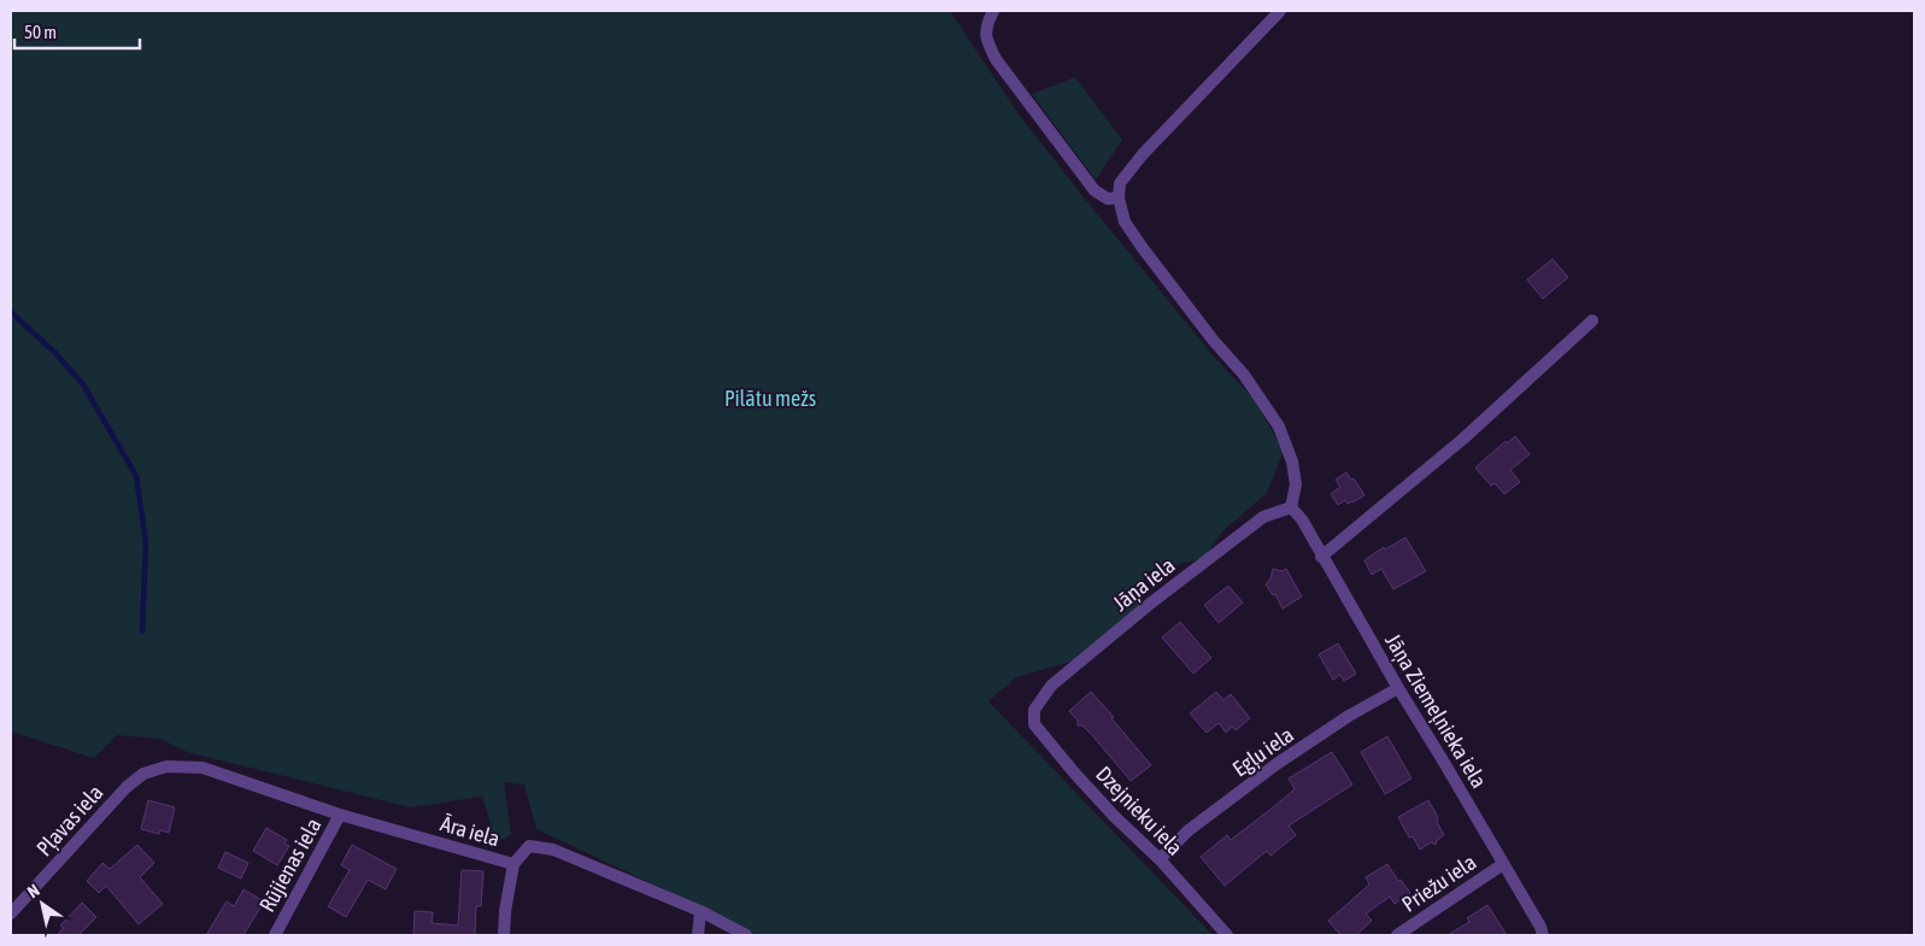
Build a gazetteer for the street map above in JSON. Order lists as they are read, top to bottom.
{
  "streets": {
    "street": [
      "Jāņa iela",
      "Jāņa Ziemeļnieka iela",
      "Egļu iela",
      "Dzejnieku iela",
      "Pļavas iela",
      "Āra iela",
      "Rūjienas iela",
      "Priežu iela"
    ]
  },
  "crossings": [
    ["Jāņa iela", "Jāņa Ziemeļnieka iela"],
    ["Jāņa iela", "Dzejnieku iela"],
    ["Jāņa Ziemeļnieka iela", "Egļu iela"],
    ["Jāņa Ziemeļnieka iela", "Priežu iela"],
    ["Egļu iela", "Dzejnieku iela"],
    ["Pļavas iela", "Āra iela"],
    ["Āra iela", "Rūjienas iela"]
  ],
  "parks": ["Pilātu mežs"],
  "scale_bar": "50 m",
  "north": "top left"
}
